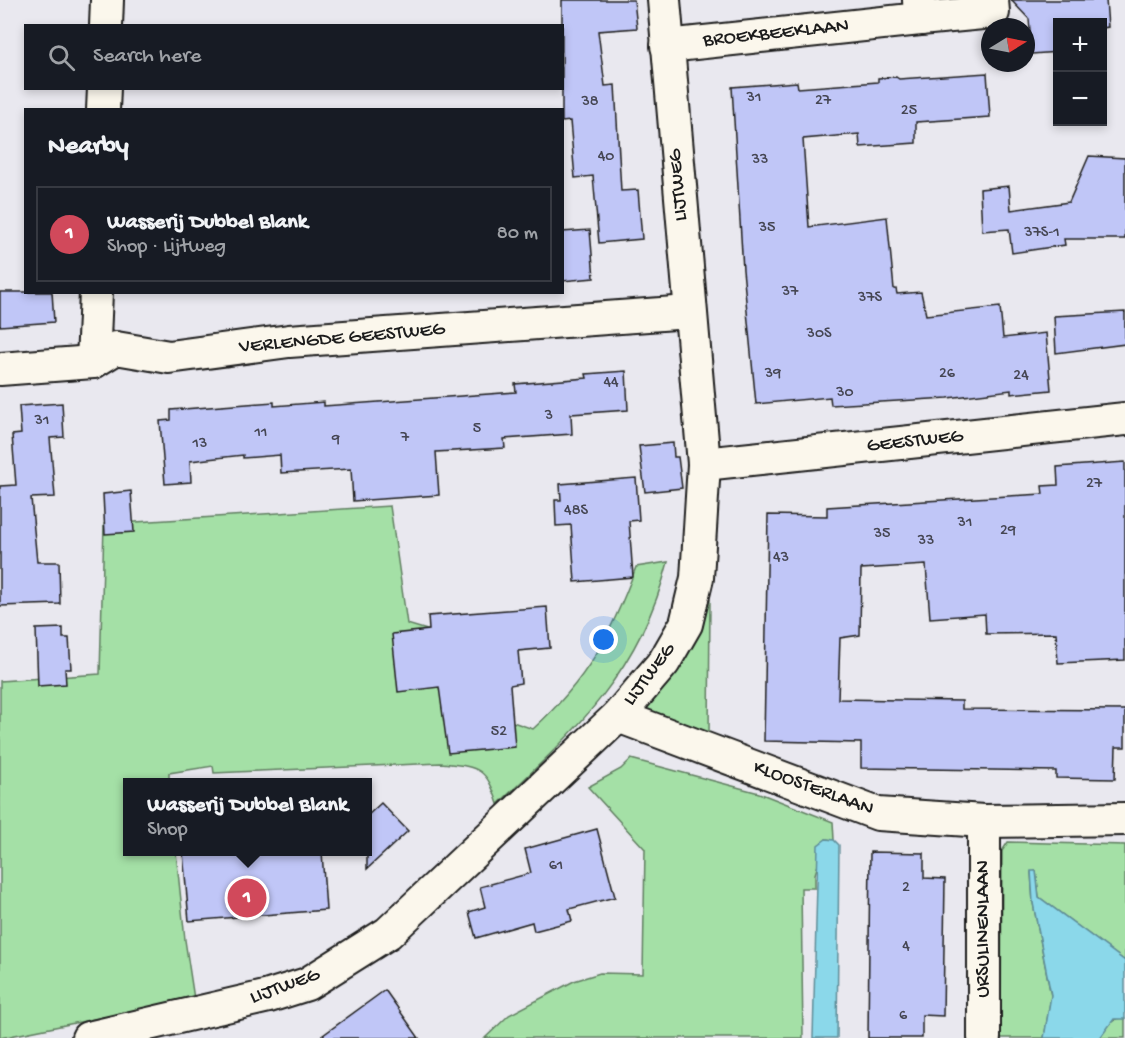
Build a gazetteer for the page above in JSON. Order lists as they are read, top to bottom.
{
  "streets": {
    "street": [
      "BROEKBEEKLAAN",
      "LIJTWEG",
      "VERLENGDE GEESTWEG",
      "GEESTWEG",
      "KLOOSTERLAAN",
      "URSULINENLAAN"
    ]
  },
  "crossings": [
    ["BROEKBEEKLAAN", "LIJTWEG"],
    ["LIJTWEG", "VERLENGDE GEESTWEG"],
    ["LIJTWEG", "GEESTWEG"],
    ["LIJTWEG", "KLOOSTERLAAN"],
    ["KLOOSTERLAAN", "URSULINENLAAN"]
  ],
  "house_numbers": [
    "31",
    "27",
    "38",
    "25",
    "40",
    "33",
    "35",
    "37S-1",
    "37",
    "37S",
    "30S",
    "39",
    "26",
    "24",
    "44",
    "30",
    "3",
    "31",
    "5",
    "11",
    "7",
    "9",
    "13",
    "27",
    "48S",
    "31",
    "29",
    "35",
    "33",
    "43",
    "52",
    "61",
    "2",
    "4",
    "6"
  ],
  "north": "right",
  "page": {
    "map_buttons": ["+", "−"],
    "search": "Search here",
    "heading": "Nearby",
    "list": [
      {
        "mark": "1",
        "name": "Wasserij Dubbel Blank",
        "note": "Shop · Lijtweg",
        "value": "80 m"
      }
    ],
    "popup": ["Wasserij Dubbel Blank", "Shop"],
    "pins": "1"
  }
}
